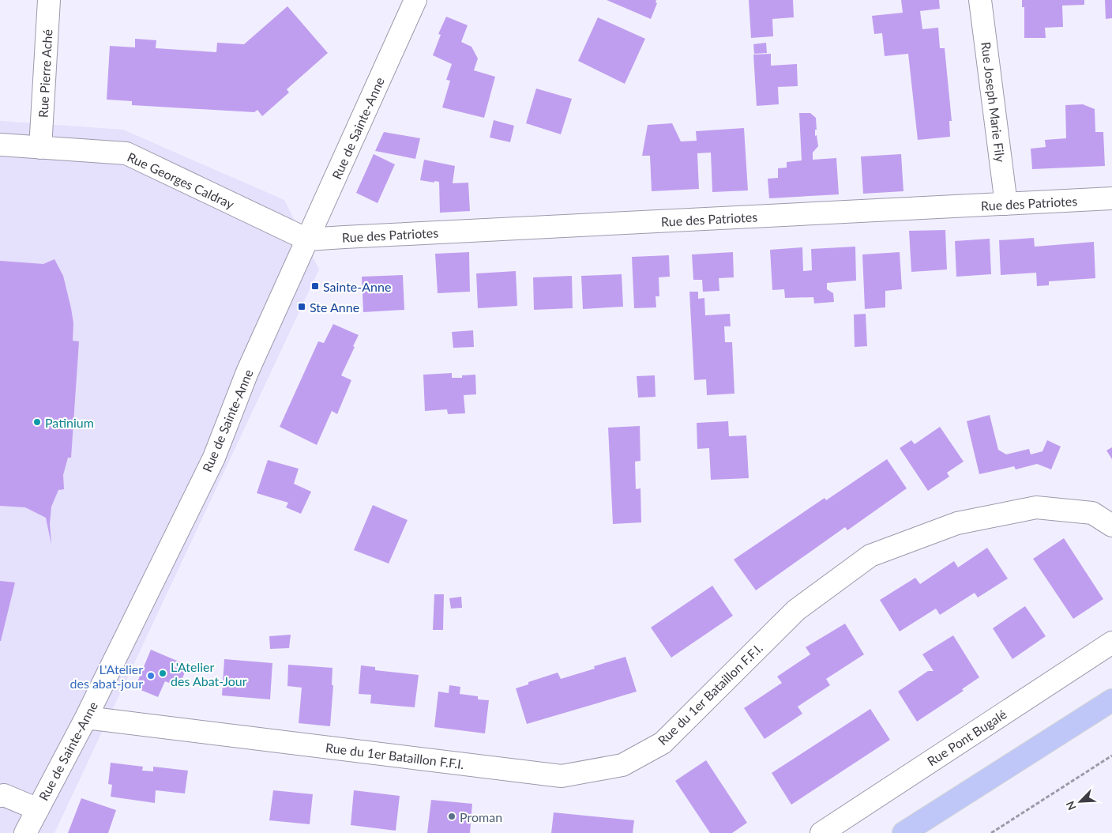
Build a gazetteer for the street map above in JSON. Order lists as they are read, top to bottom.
{
  "streets": {
    "street": [
      "Rue Pierre Aché",
      "Rue Joseph Marie Fily",
      "Rue de Sainte-Anne",
      "Rue Georges Caldray",
      "Rue des Patriotes",
      "Rue du 1er Bataillon F.F.I.",
      "Rue Pont Bugalé"
    ]
  },
  "crossings": [
    ["Rue Pierre Aché", "Rue Georges Caldray"],
    ["Rue Joseph Marie Fily", "Rue des Patriotes"],
    ["Rue de Sainte-Anne", "Rue Georges Caldray"],
    ["Rue de Sainte-Anne", "Rue des Patriotes"],
    ["Rue de Sainte-Anne", "Rue du 1er Bataillon F.F.I."],
    ["Rue Georges Caldray", "Rue des Patriotes"]
  ],
  "places": {
    "transit": ["Sainte-Anne", "Ste Anne"],
    "other": [
      "Patinium",
      "L'Atelier des Abat-Jour",
      "L'Atelier des abat-jour",
      "Proman"
    ]
  },
  "north": "bottom left"
}
